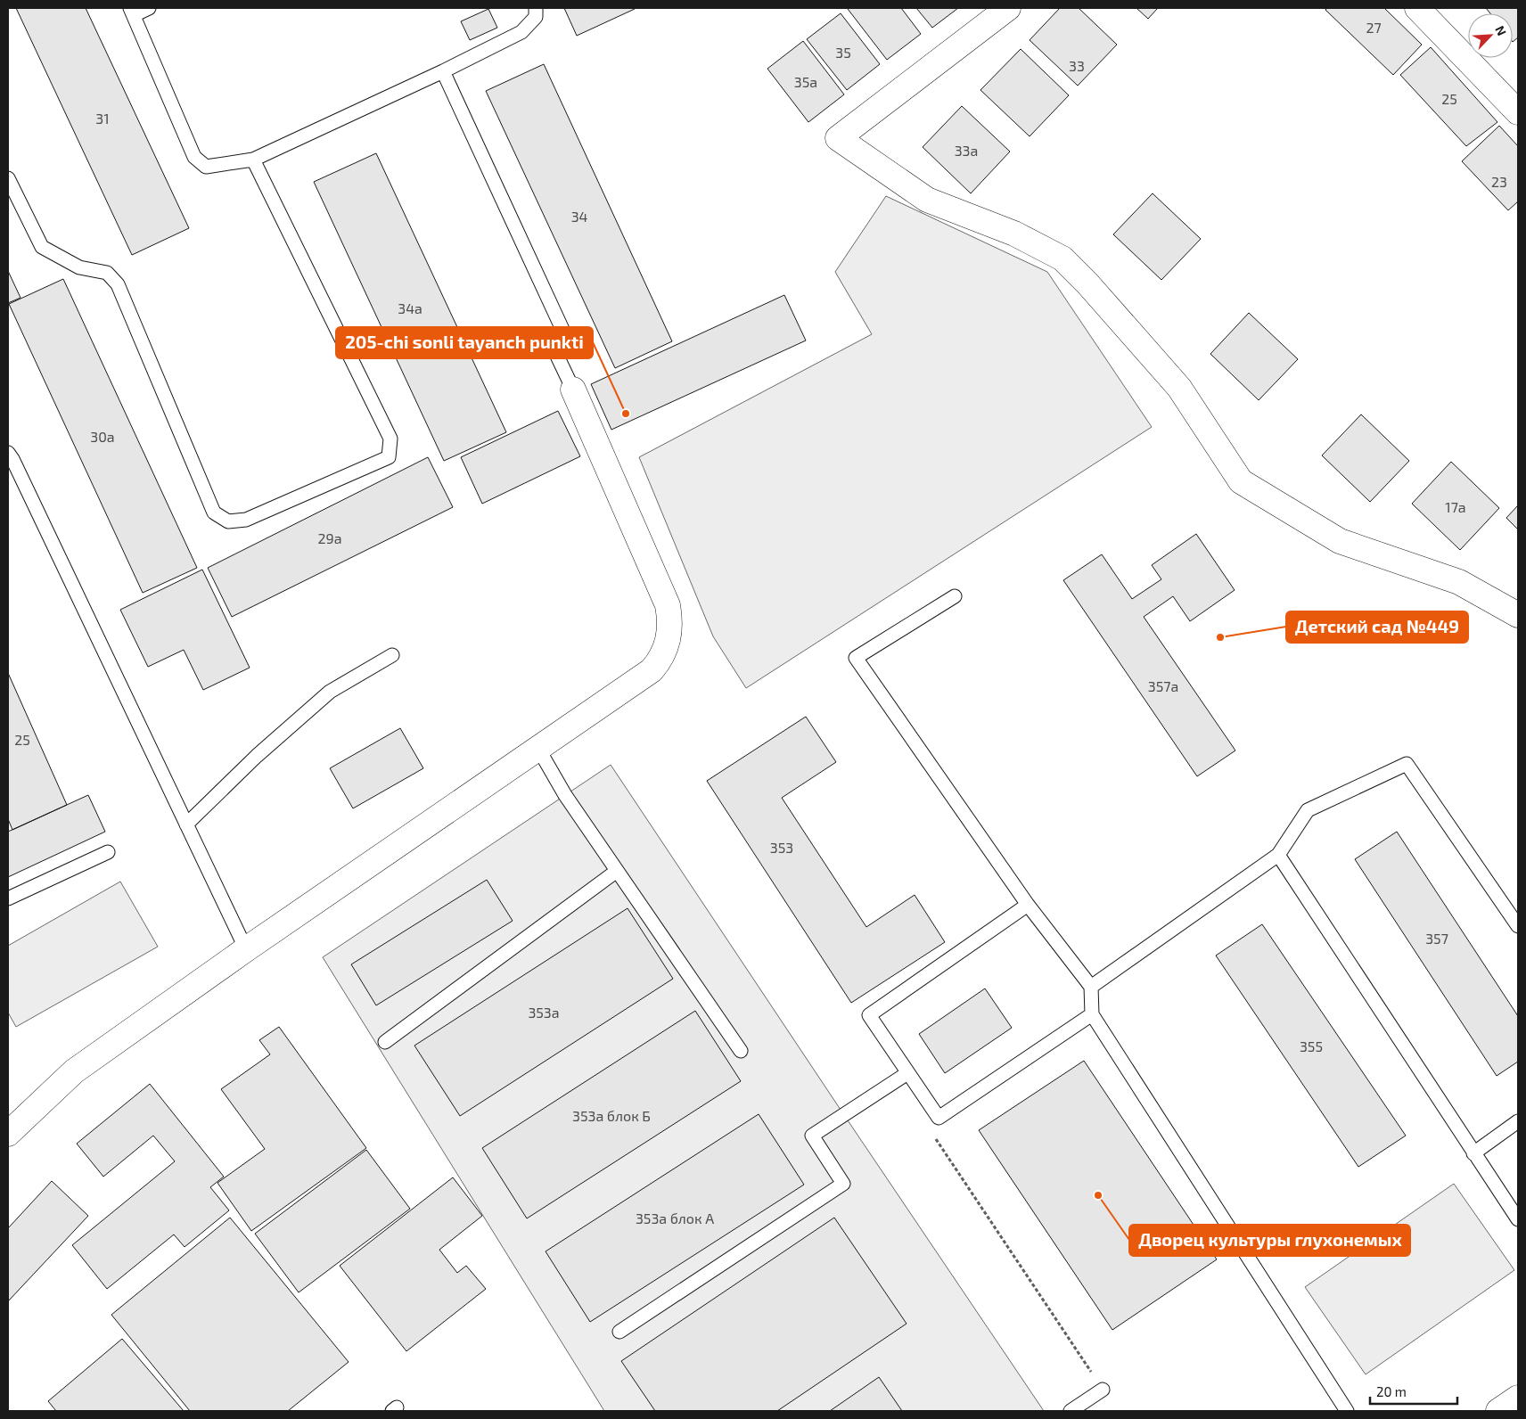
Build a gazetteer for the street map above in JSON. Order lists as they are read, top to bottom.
{
  "places": ["205-chi sonli tayanch punkti", "Детский сад №449", "Дворец культуры глухонемых"],
  "house_numbers": [
    "27",
    "35",
    "33",
    "35а",
    "25",
    "31",
    "33а",
    "23",
    "34",
    "34a",
    "30а",
    "17а",
    "29а",
    "357a",
    "25",
    "353",
    "357",
    "353а",
    "355",
    "353а блок Б",
    "353а блок А"
  ],
  "scale_bar": "20 m",
  "north": "top right"
}
